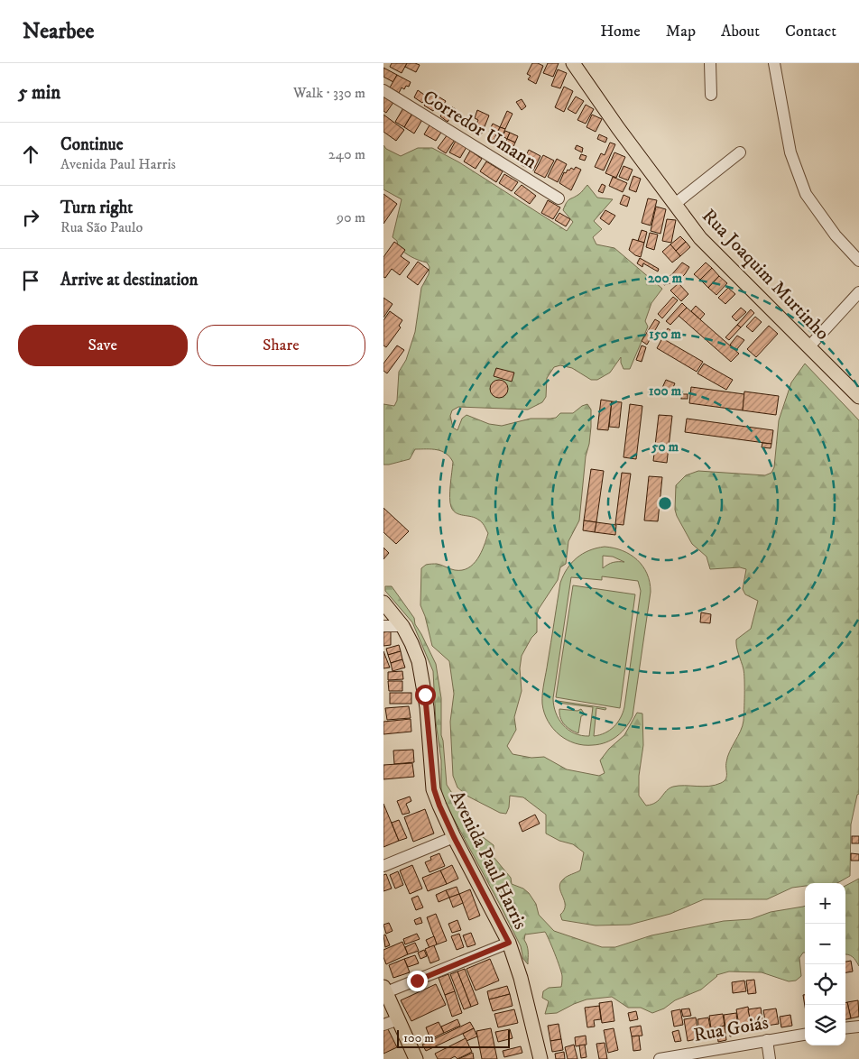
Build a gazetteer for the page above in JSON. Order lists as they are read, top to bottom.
{
  "streets": {
    "main road": ["Rua Joaquim Murtinho", "Avenida Paul Harris"],
    "street": ["Corredor Umann", "Rua Goiás"]
  },
  "scale_bar": "100 m",
  "page": {
    "header": "Nearbee",
    "nav": [
      "Home",
      "Map",
      "About",
      "Contact"
    ],
    "heading": ["5 min", "Walk · 330 m"],
    "list": [
      ["Continue", "Avenida Paul Harris", "240 m"],
      ["Turn right", "Rua São Paulo", "90 m"],
      "Arrive at destination"
    ],
    "buttons": ["Save", "Share"],
    "map_buttons": ["+", "−"],
    "scale": "100 m"
  },
  "rings": [
    "200 m",
    "150 m",
    "100 m",
    "50 m"
  ]
}
